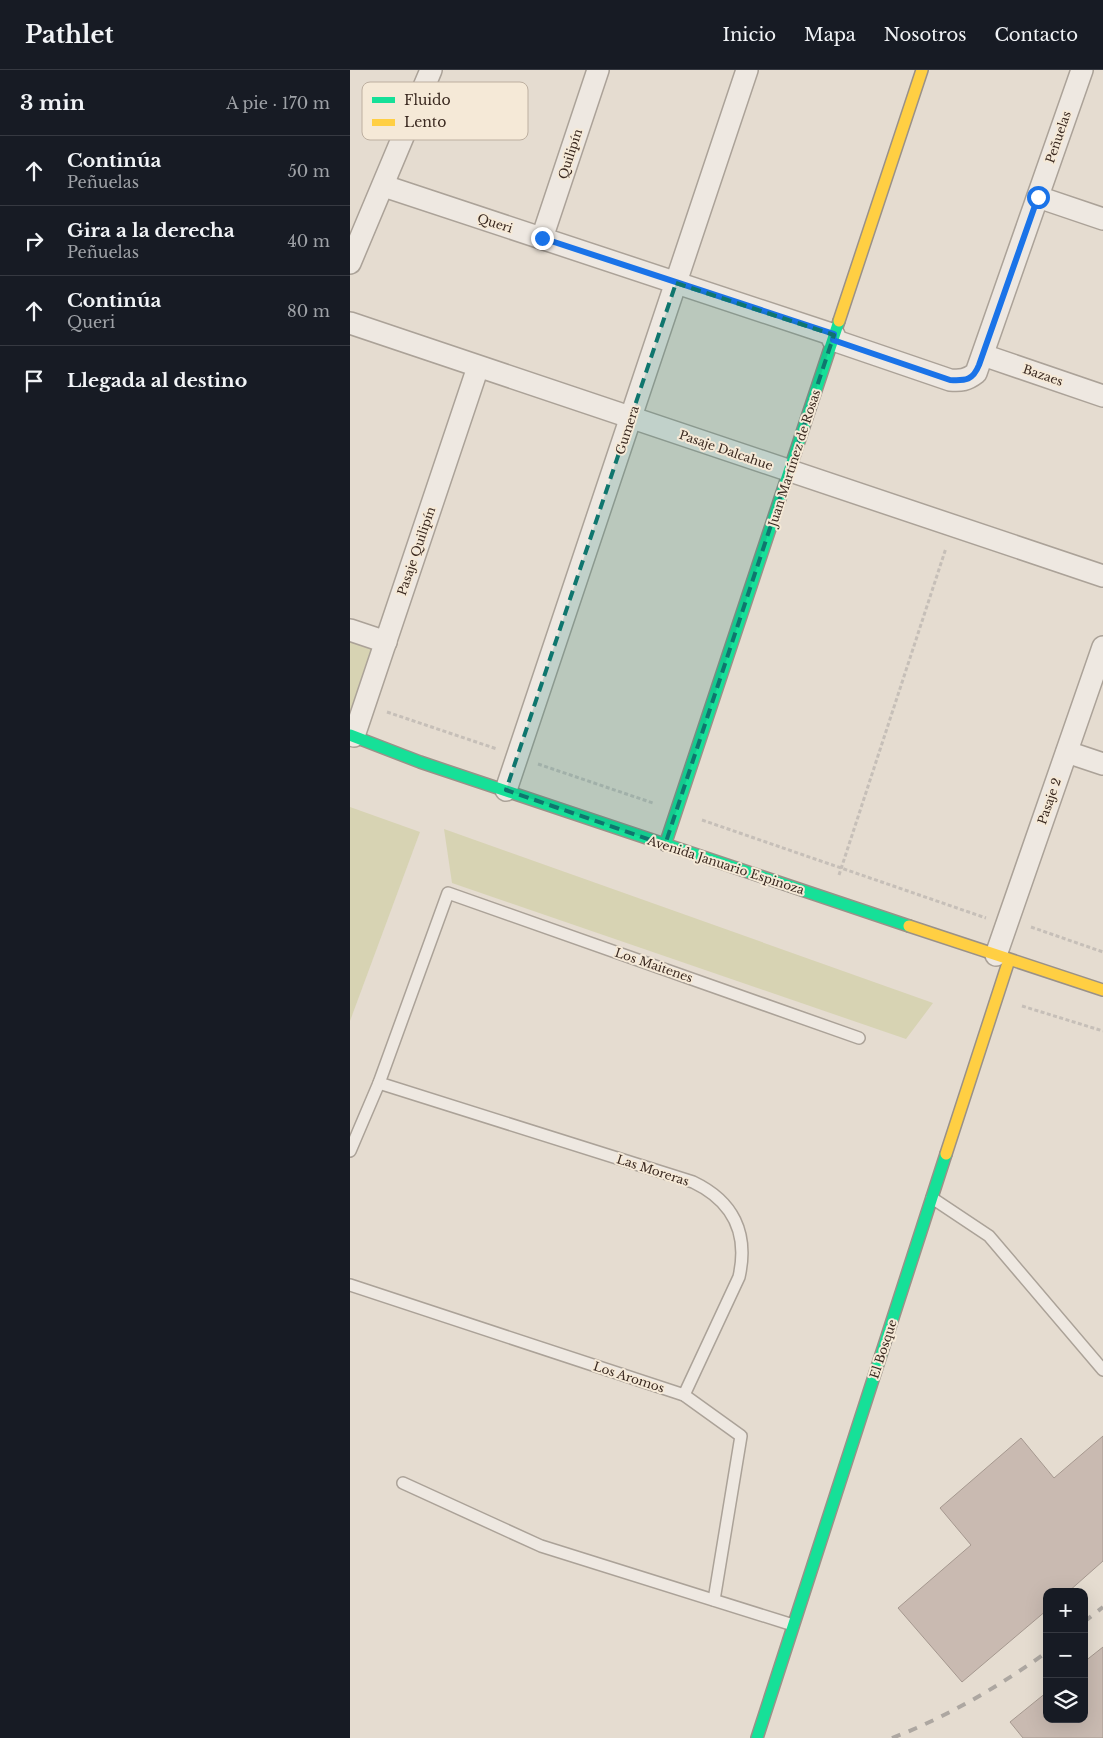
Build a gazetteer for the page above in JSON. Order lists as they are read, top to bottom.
{
  "streets": {
    "street": [
      "Peñuelas",
      "Quilipín",
      "Queri",
      "Bazaes",
      "Gumera",
      "Pasaje Dalcahue",
      "Juan Martínez de Rosas",
      "Pasaje Quilipín",
      "Pasaje 2",
      "Avenida Januario Espinoza",
      "El Bosque"
    ],
    "lane": ["Los Maitenes", "Las Moreras", "Los Aromos"]
  },
  "crossings": [
    ["Peñuelas", "Queri"],
    ["Peñuelas", "Bazaes"],
    ["Peñuelas", "Juan Martínez de Rosas"],
    ["Quilipín", "Queri"],
    ["Queri", "Gumera"],
    ["Queri", "Juan Martínez de Rosas"],
    ["Gumera", "Pasaje Dalcahue"],
    ["Gumera", "Avenida Januario Espinoza"],
    ["Pasaje Dalcahue", "Juan Martínez de Rosas"],
    ["Pasaje Dalcahue", "Pasaje Quilipín"],
    ["Juan Martínez de Rosas", "Avenida Januario Espinoza"],
    ["Pasaje Quilipín", "Avenida Januario Espinoza"],
    ["Pasaje 2", "Avenida Januario Espinoza"],
    ["Pasaje 2", "El Bosque"],
    ["Avenida Januario Espinoza", "El Bosque"],
    ["Los Maitenes", "Las Moreras"],
    ["Las Moreras", "Los Aromos"]
  ],
  "legend": ["Fluido", "Lento"],
  "page": {
    "header": "Pathlet",
    "nav": [
      "Inicio",
      "Mapa",
      "Nosotros",
      "Contacto"
    ],
    "heading": ["3 min", "A pie · 170 m"],
    "list": [
      ["Continúa", "Peñuelas", "50 m"],
      ["Gira a la derecha", "Peñuelas", "40 m"],
      ["Continúa", "Queri", "80 m"],
      "Llegada al destino"
    ],
    "map_buttons": ["+", "−"]
  }
}
